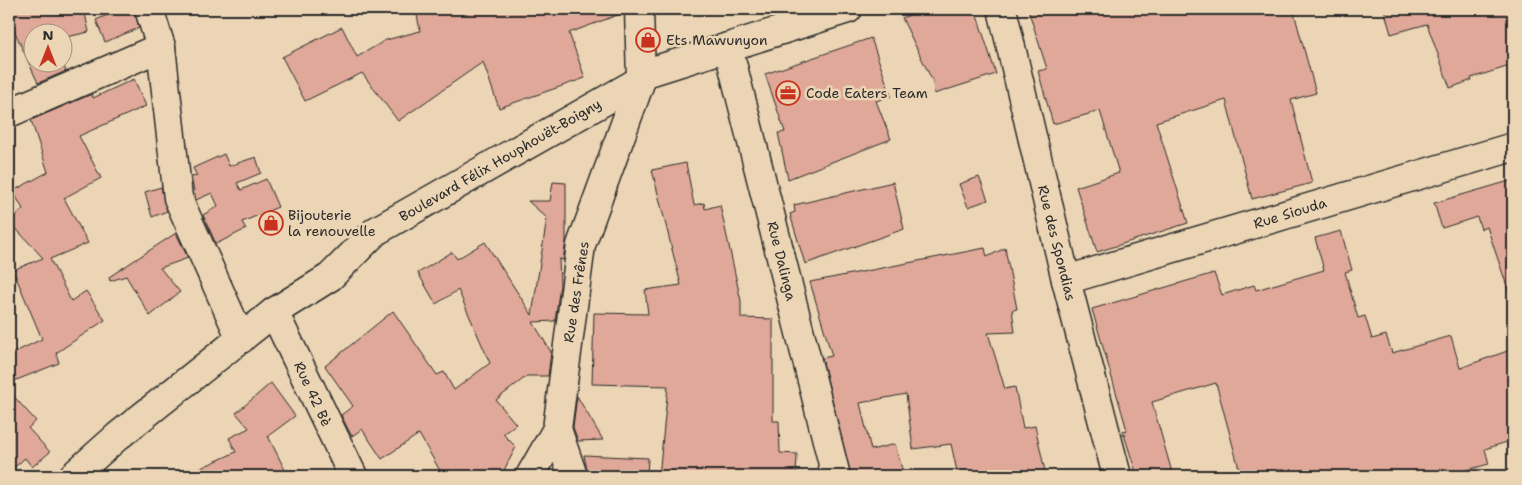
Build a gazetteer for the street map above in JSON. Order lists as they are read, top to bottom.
{
  "streets": {
    "street": [
      "Boulevard Félix Houphouët-Boigny",
      "Rue Siouda",
      "Rue des Spondias",
      "Rue Dalinga",
      "Rue des Frênes",
      "Rue 42 Bè"
    ]
  },
  "crossings": [
    ["Boulevard Félix Houphouët-Boigny", "Rue Dalinga"],
    ["Boulevard Félix Houphouët-Boigny", "Rue des Frênes"],
    ["Boulevard Félix Houphouët-Boigny", "Rue 42 Bè"],
    ["Rue Siouda", "Rue des Spondias"]
  ],
  "places": {
    "shop": ["Ets Mawunyon", "Bijouterie la renouvelle"],
    "office": ["Code Eaters Team"]
  },
  "north": "top"
}
